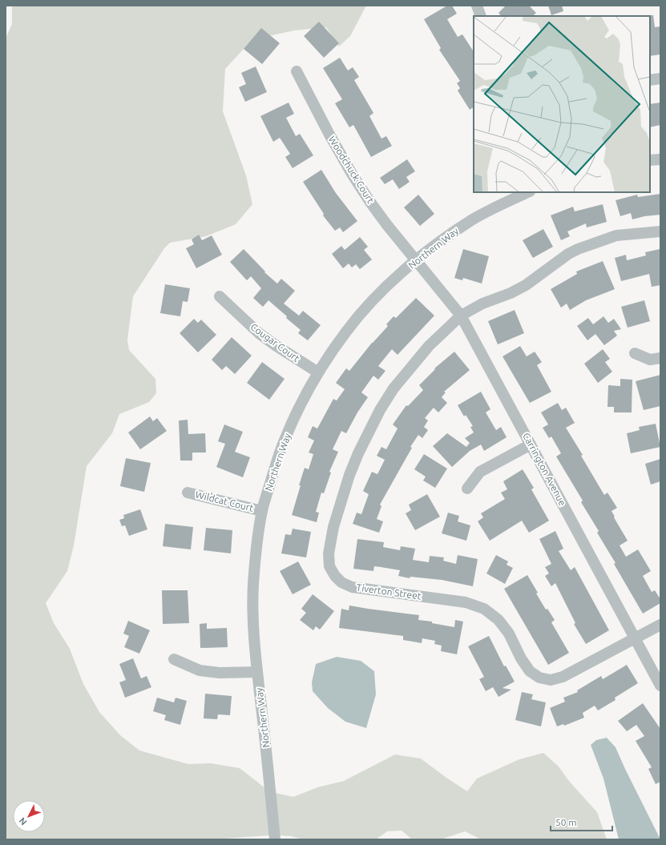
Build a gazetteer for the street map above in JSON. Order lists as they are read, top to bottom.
{
  "streets": {
    "street": [
      "Woodchuck Court",
      "Northern Way",
      "Cougar Court",
      "Carrington Avenue",
      "Wildcat Court",
      "Tiverton Street"
    ]
  },
  "crossings": [
    ["Woodchuck Court", "Northern Way"],
    ["Woodchuck Court", "Carrington Avenue"],
    ["Northern Way", "Cougar Court"],
    ["Northern Way", "Carrington Avenue"],
    ["Northern Way", "Wildcat Court"],
    ["Carrington Avenue", "Tiverton Street"]
  ],
  "scale_bar": "50 m",
  "north": "bottom left"
}
